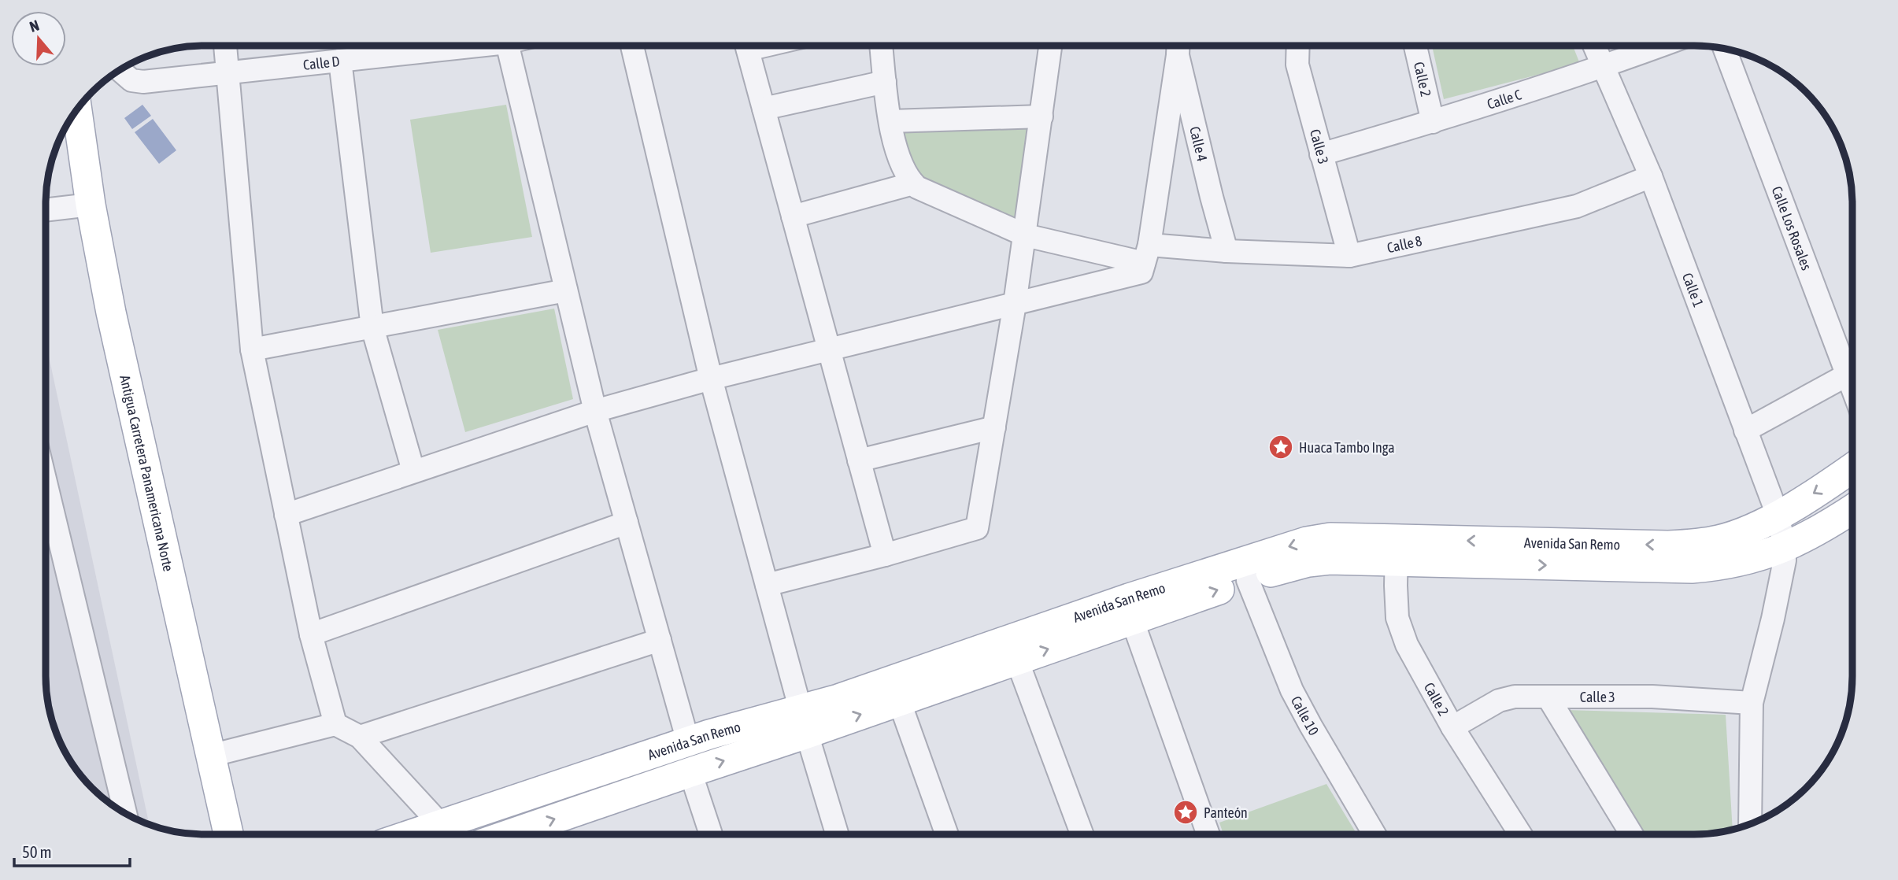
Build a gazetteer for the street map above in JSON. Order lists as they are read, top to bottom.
{
  "streets": {
    "main road": ["Antigua Carretera Panamericana Norte", "Avenida San Remo"],
    "street": [
      "Calle D",
      "Calle 2",
      "Calle C",
      "Calle 4",
      "Calle 3",
      "Calle Los Rosales",
      "Calle 8",
      "Calle 1",
      "Calle 10"
    ]
  },
  "crossings": [
    ["Calle 2", "Calle C"],
    ["Calle 2", "Calle 3"],
    ["Calle 2", "Avenida San Remo"],
    ["Calle C", "Calle 3"],
    ["Calle C", "Calle 1"],
    ["Calle 4", "Calle 8"],
    ["Calle 3", "Calle 8"],
    ["Calle 3", "Calle 1"],
    ["Calle 8", "Calle 1"],
    ["Calle 1", "Avenida San Remo"],
    ["Avenida San Remo", "Calle 10"]
  ],
  "places": {
    "place": ["Huaca Tambo Inga", "Panteón"]
  },
  "scale_bar": "50 m",
  "north": "top"
}
